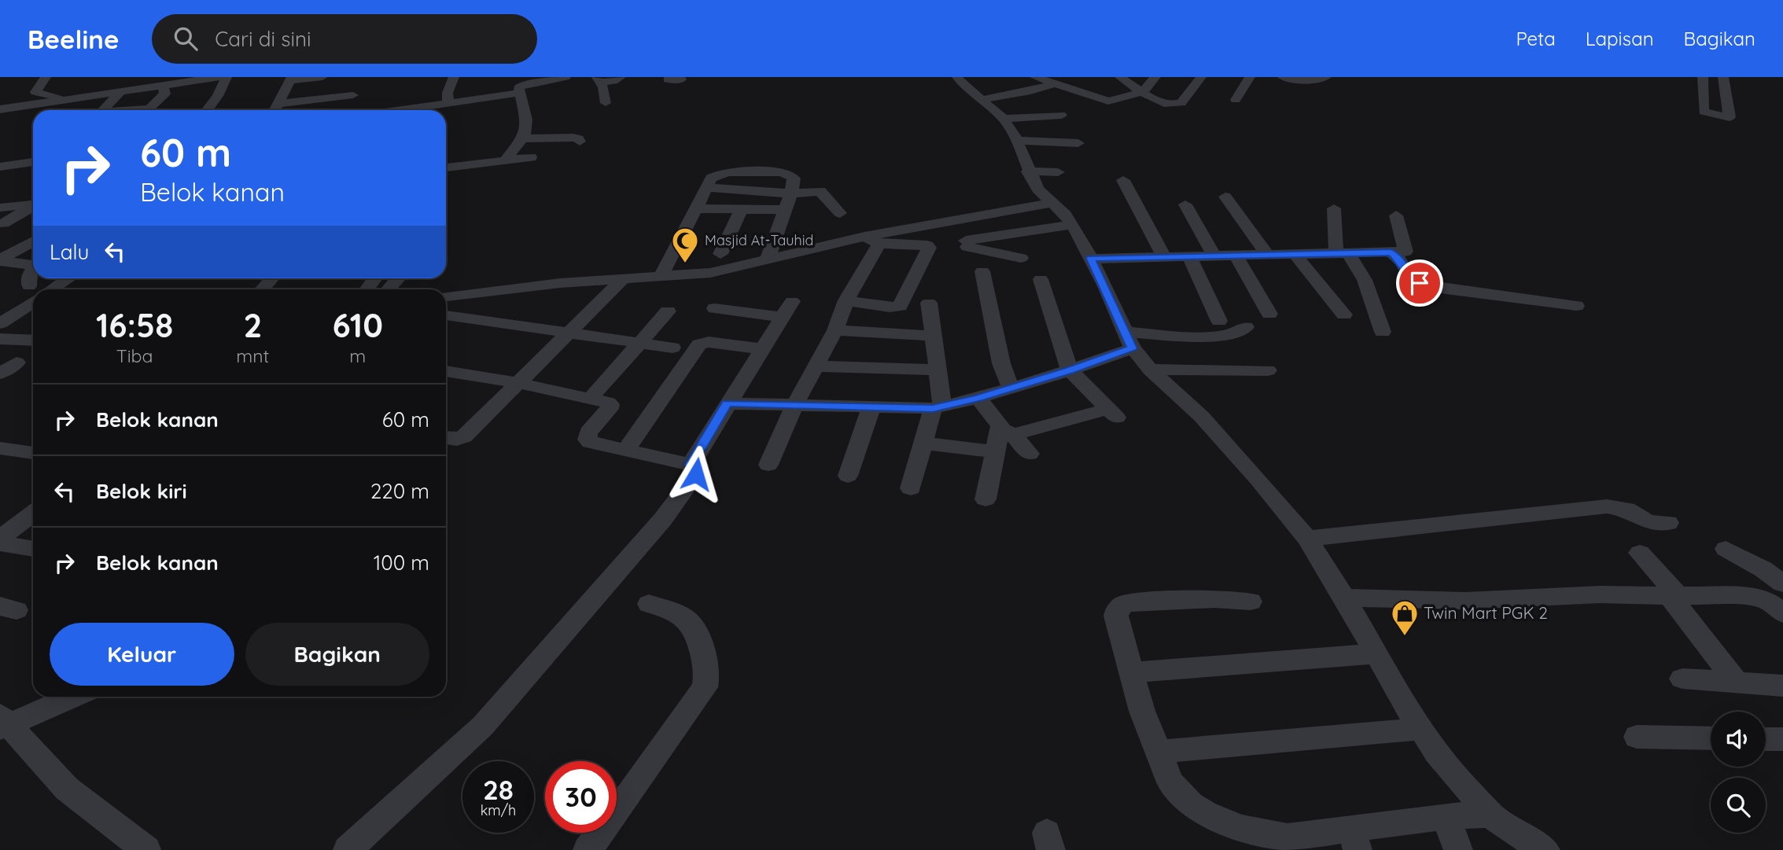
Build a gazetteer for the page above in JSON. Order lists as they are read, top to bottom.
{
  "places": {
    "mosque": ["Masjid At-Tauhid"],
    "shop": ["Twin Mart PGK 2"]
  },
  "page": {
    "header": "Beeline",
    "search": "Cari di sini",
    "nav": ["Peta", "Lapisan", "Bagikan"],
    "turn": ["60 m", "Belok kanan"],
    "then": "Lalu",
    "eta": [
      "16:58",
      "Tiba",
      "2",
      "mnt",
      "610",
      "m"
    ],
    "list": [
      {
        "name": "Belok kanan",
        "value": "60 m"
      },
      {
        "name": "Belok kiri",
        "value": "220 m"
      },
      {
        "name": "Belok kanan",
        "value": "100 m"
      }
    ],
    "buttons": ["Keluar", "Bagikan"],
    "speed": "28 km/h",
    "limit": "30"
  }
}
